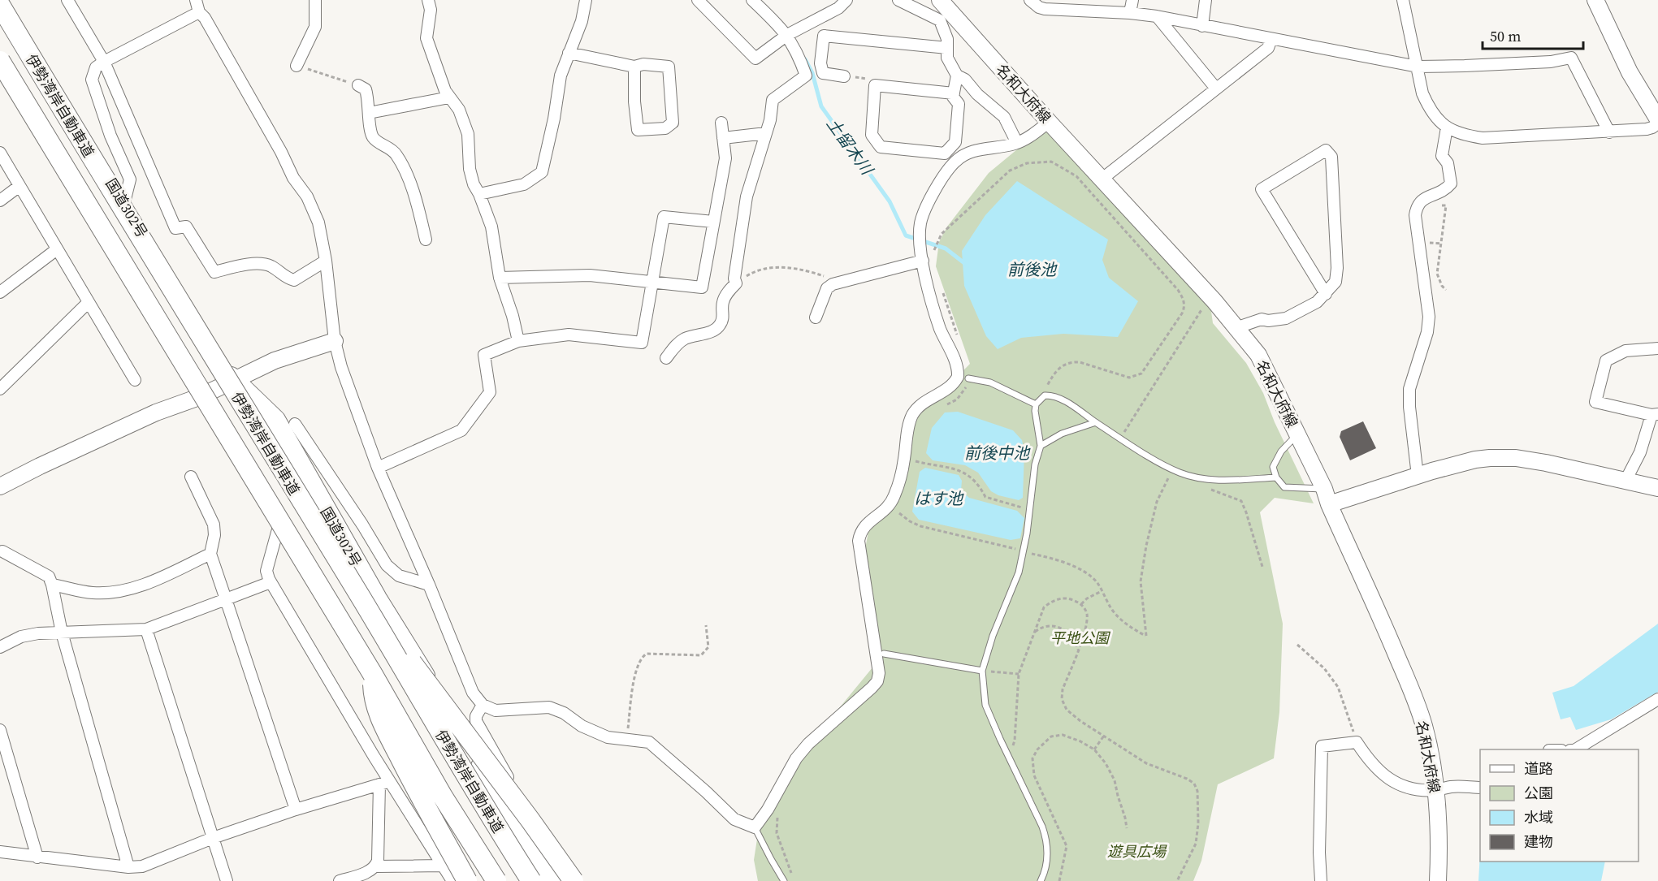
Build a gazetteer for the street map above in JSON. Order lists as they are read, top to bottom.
{
  "streets": {
    "highway": ["伊勢湾岸自動車道", "国道302号"],
    "main road": ["名和大府線"]
  },
  "water": [
    "土留木川",
    "前後池",
    "前後中池",
    "はす池"
  ],
  "parks": ["平地公園", "遊具広場"],
  "legend": [
    "道路",
    "公園",
    "水域",
    "建物"
  ],
  "scale_bar": "50 m"
}
